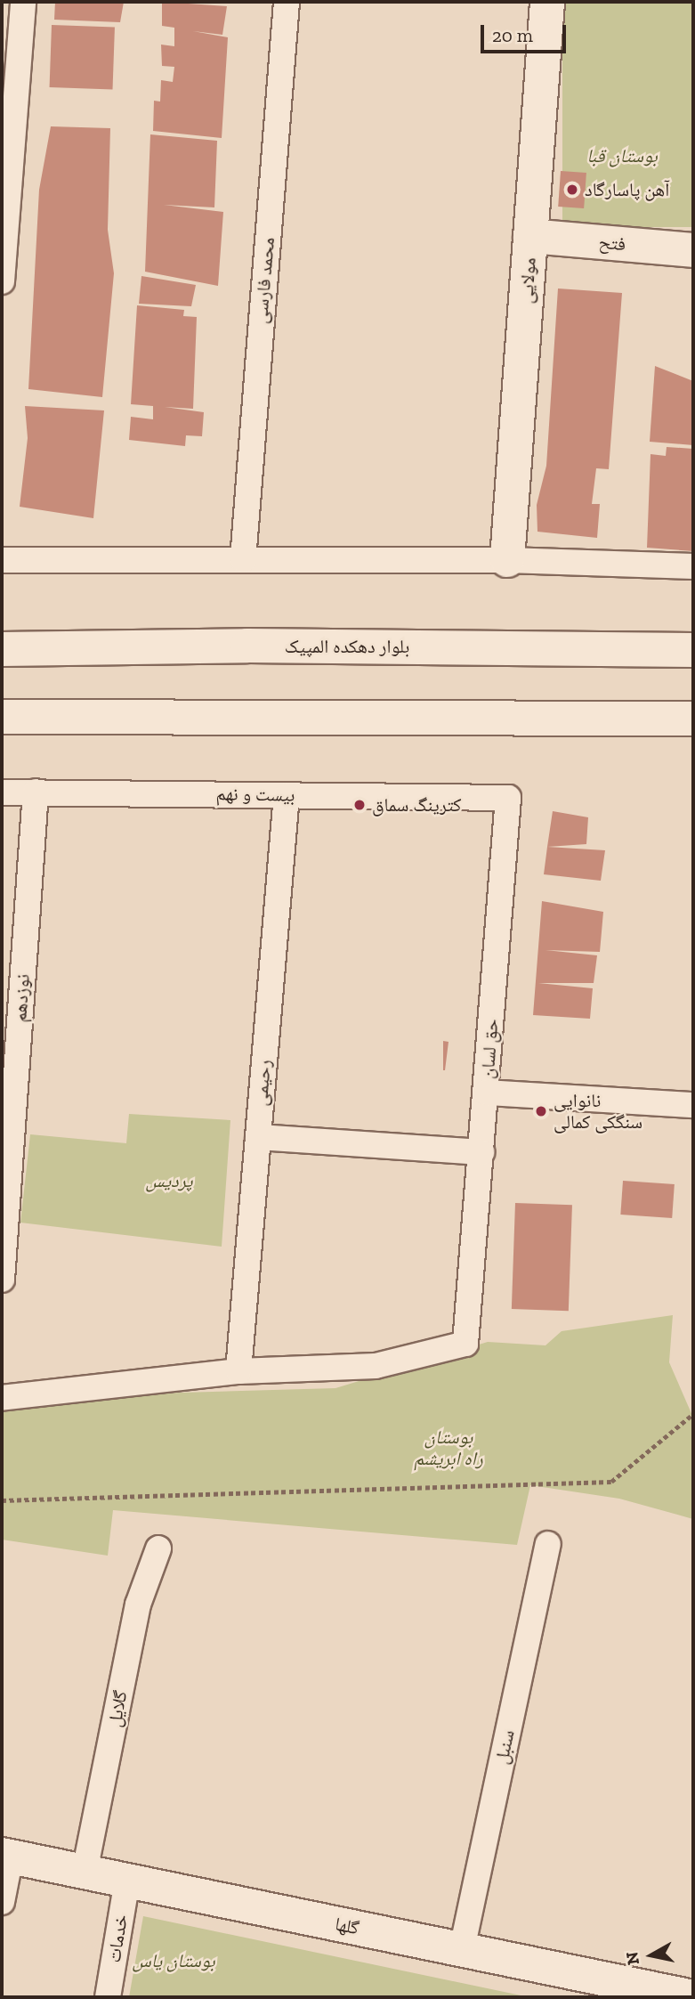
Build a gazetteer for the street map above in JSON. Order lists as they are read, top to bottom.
{
  "streets": {
    "street": [
      "فتح",
      "محمد فارسی",
      "مولایی",
      "بلوار دهکده المپیک",
      "بیست و نهم",
      "نوزدهم",
      "حق لسان",
      "رحیمی",
      "گلایل",
      "سنبل",
      "گلها",
      "خدمات"
    ]
  },
  "crossings": [
    ["فتح", "مولایی"],
    ["بیست و نهم", "نوزدهم"],
    ["بیست و نهم", "حق لسان"],
    ["بیست و نهم", "رحیمی"],
    ["حق لسان", "رحیمی"],
    ["گلایل", "گلها"],
    ["سنبل", "گلها"],
    ["گلها", "خدمات"]
  ],
  "parks": [
    "بوستان قبا",
    "پردیس",
    "بوستان راه ابریشم",
    "بوستان یاس"
  ],
  "places": ["آهن پاسارگاد", "کترینگ سماق", "نانوایی سنگکی کمالی"],
  "scale_bar": "20 m",
  "north": "left"
}
